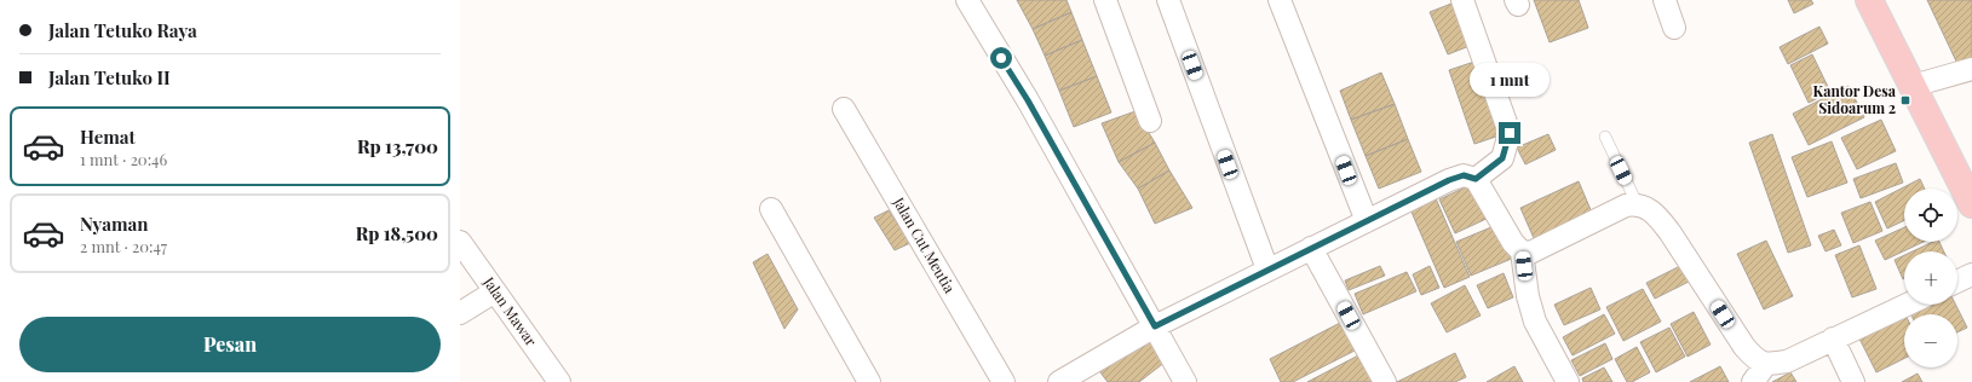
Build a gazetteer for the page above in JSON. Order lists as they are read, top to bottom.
{
  "streets": {
    "street": ["Jalan Cut Meutia", "Jalan Mawar"]
  },
  "places": {
    "transit": ["Kantor Desa Sidoarum 2"]
  },
  "page": {
    "banner": ["Jalan Tetuko Raya", "Jalan Tetuko II"],
    "bubble": "1 mnt",
    "list": [
      {
        "name": "Hemat",
        "note": "1 mnt · 20:46",
        "value": "Rp 13,700"
      },
      {
        "name": "Nyaman",
        "note": "2 mnt · 20:47",
        "value": "Rp 18,500"
      }
    ],
    "map_buttons": ["+", "−"],
    "buttons": "Pesan"
  }
}
